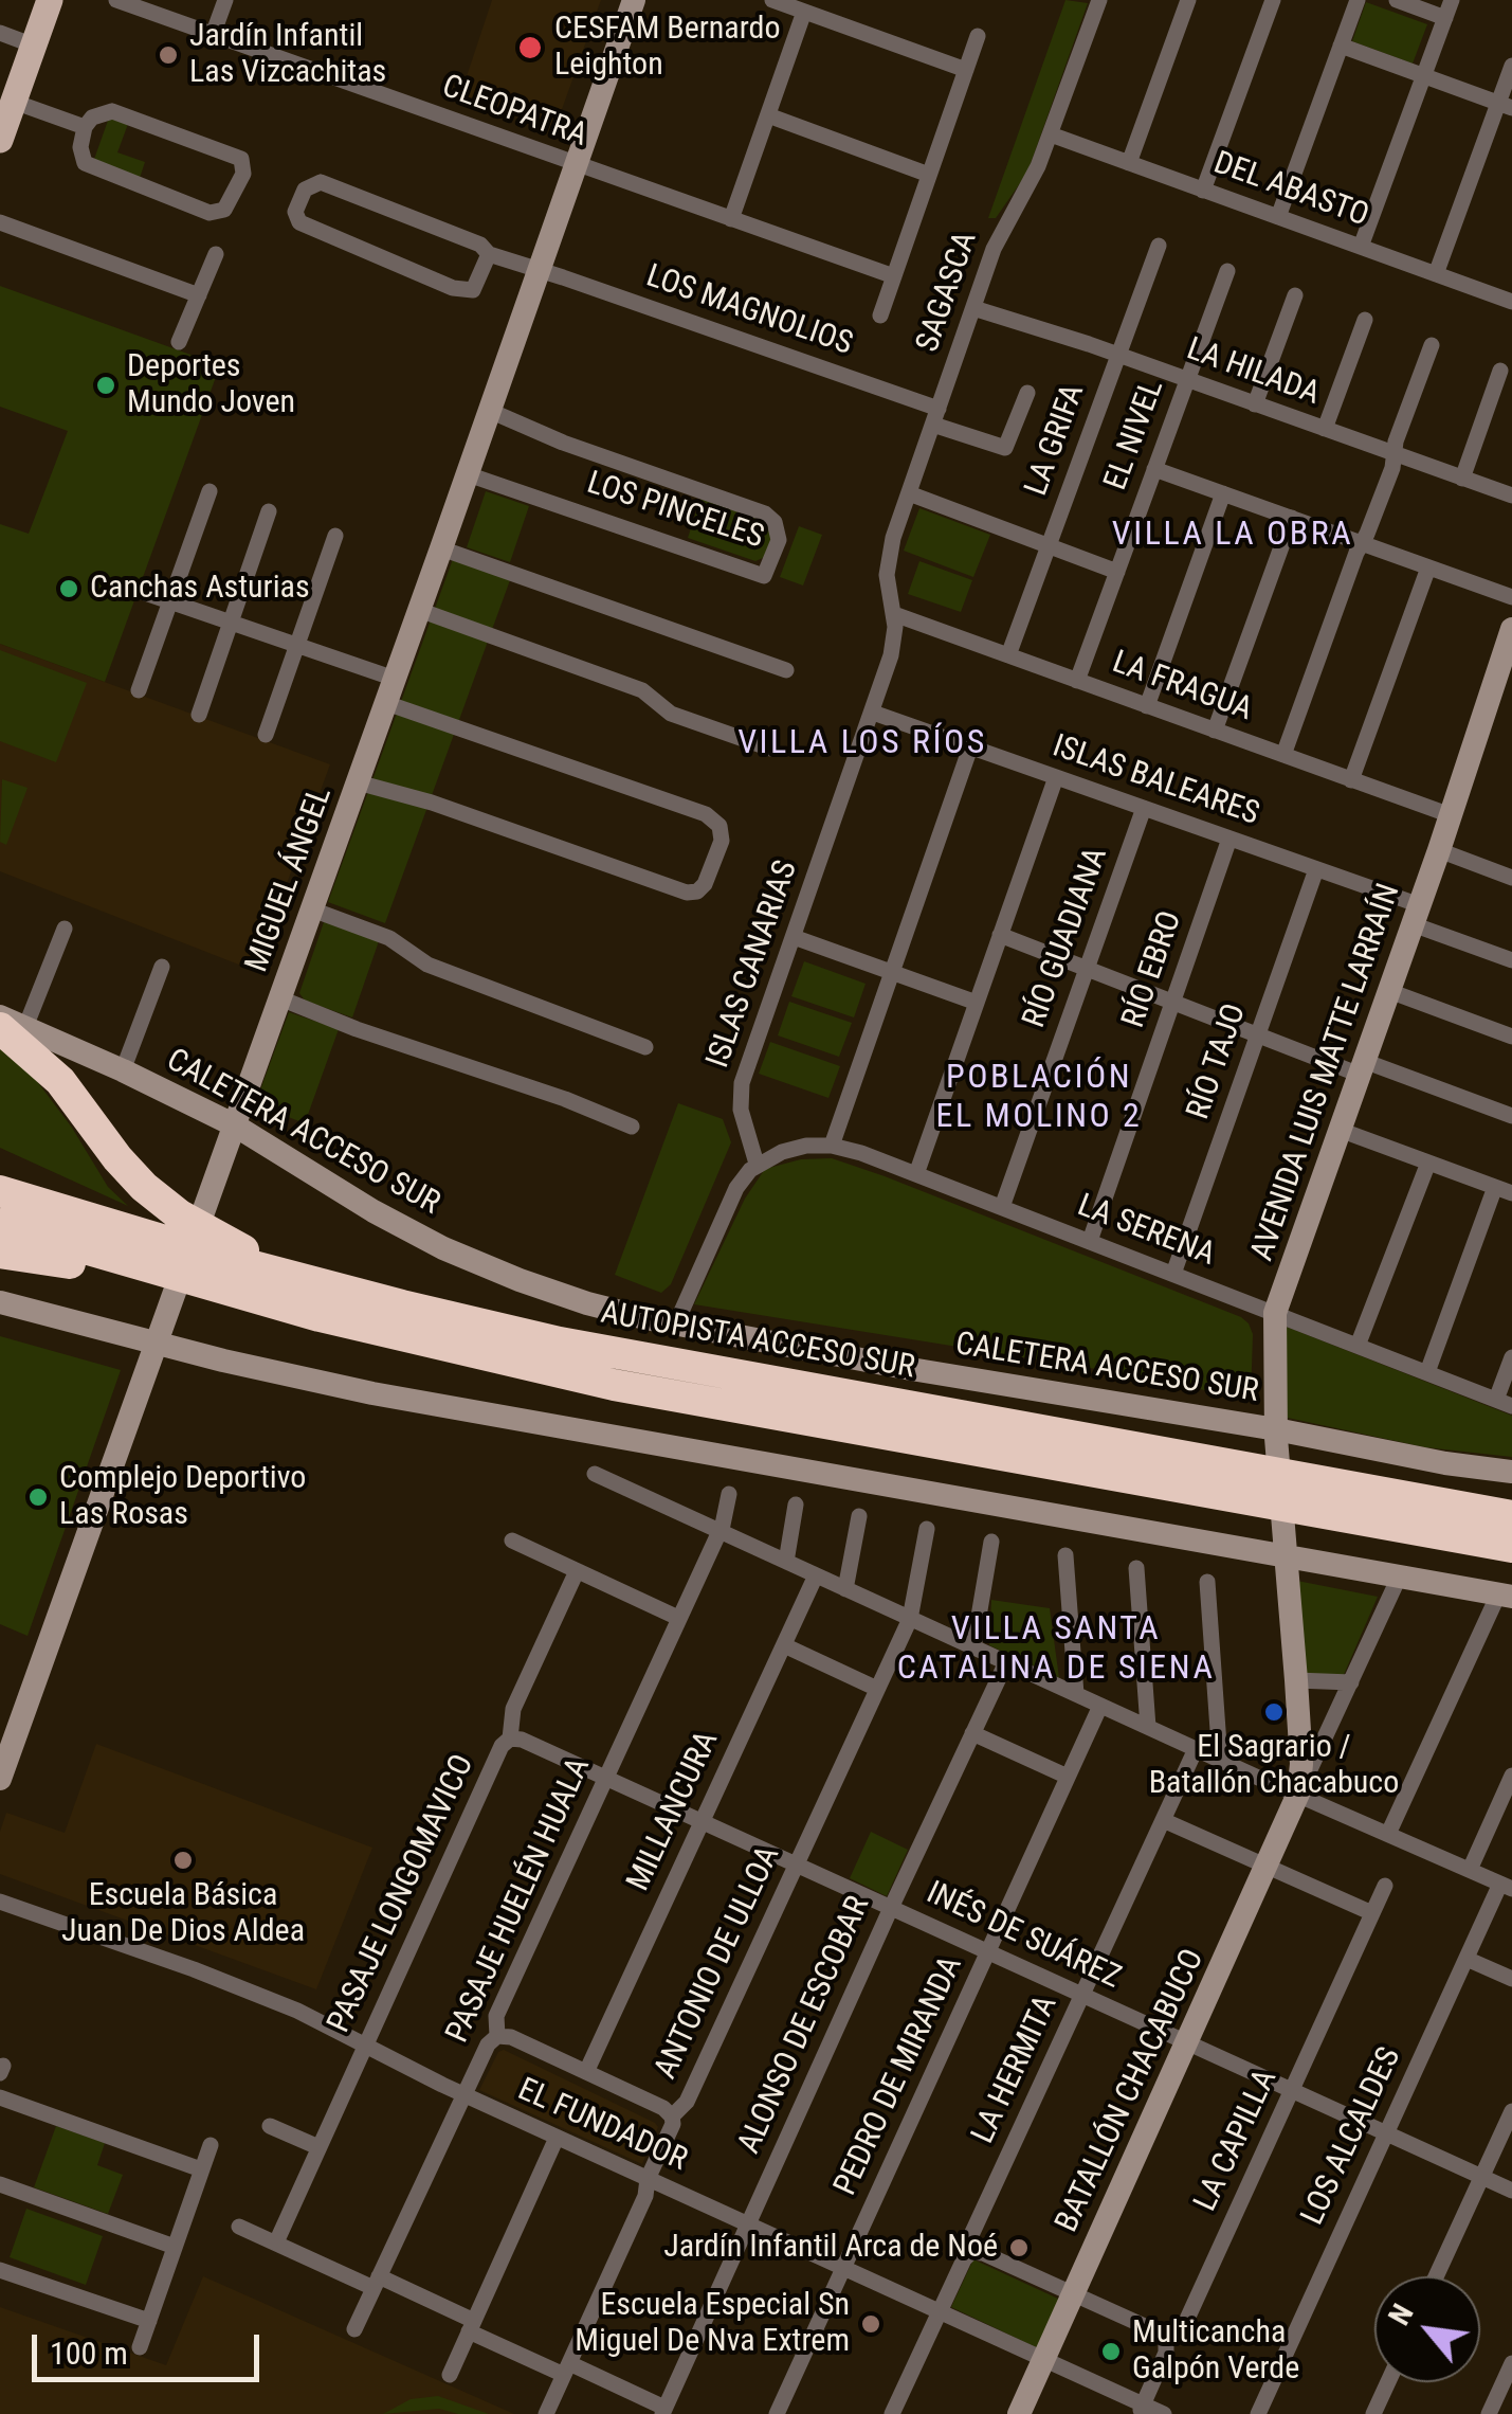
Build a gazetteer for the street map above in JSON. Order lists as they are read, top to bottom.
{
  "streets": {
    "highway": ["AUTOPISTA ACCESO SUR"],
    "street": [
      "CLEOPATRA",
      "DEL ABASTO",
      "SAGASCA",
      "LOS MAGNOLIOS",
      "LA HILADA",
      "EL NIVEL",
      "LA GRIFA",
      "LOS PINCELES",
      "LA FRAGUA",
      "ISLAS BALEARES",
      "MIGUEL ÁNGEL",
      "RÍO GUADIANA",
      "ISLAS CANARIAS",
      "RÍO EBRO",
      "RÍO TAJO",
      "AVENIDA LUIS MATTE LARRAÍN",
      "CALETERA ACCESO SUR",
      "LA SERENA",
      "MILLANCURA",
      "PASAJE LONGOMAVICO",
      "PASAJE HUELÉN HUALA",
      "INÉS DE SUÁREZ",
      "ANTONIO DE ULLOA",
      "ALONSO DE ESCOBAR",
      "LA HERMITA",
      "PEDRO DE MIRANDA",
      "BATALLÓN CHACABUCO",
      "EL FUNDADOR",
      "LOS ALCALDES",
      "LA CAPILLA"
    ]
  },
  "crossings": [
    ["CLEOPATRA", "MIGUEL ÁNGEL"],
    ["DEL ABASTO", "SAGASCA"],
    ["SAGASCA", "LOS MAGNOLIOS"],
    ["SAGASCA", "LA HILADA"],
    ["SAGASCA", "LA FRAGUA"],
    ["SAGASCA", "ISLAS CANARIAS"],
    ["LOS MAGNOLIOS", "MIGUEL ÁNGEL"],
    ["LA HILADA", "EL NIVEL"],
    ["LA HILADA", "LA GRIFA"],
    ["EL NIVEL", "LA FRAGUA"],
    ["LA GRIFA", "LA FRAGUA"],
    ["LOS PINCELES", "MIGUEL ÁNGEL"],
    ["LA FRAGUA", "ISLAS CANARIAS"],
    ["LA FRAGUA", "AVENIDA LUIS MATTE LARRAÍN"],
    ["ISLAS BALEARES", "RÍO GUADIANA"],
    ["ISLAS BALEARES", "ISLAS CANARIAS"],
    ["ISLAS BALEARES", "RÍO EBRO"],
    ["ISLAS BALEARES", "RÍO TAJO"],
    ["ISLAS BALEARES", "AVENIDA LUIS MATTE LARRAÍN"],
    ["MIGUEL ÁNGEL", "CALETERA ACCESO SUR"],
    ["RÍO GUADIANA", "LA SERENA"],
    ["ISLAS CANARIAS", "LA SERENA"],
    ["RÍO EBRO", "LA SERENA"],
    ["RÍO TAJO", "LA SERENA"],
    ["AVENIDA LUIS MATTE LARRAÍN", "CALETERA ACCESO SUR"],
    ["AVENIDA LUIS MATTE LARRAÍN", "LA SERENA"],
    ["AVENIDA LUIS MATTE LARRAÍN", "BATALLÓN CHACABUCO"],
    ["MILLANCURA", "INÉS DE SUÁREZ"],
    ["PASAJE LONGOMAVICO", "INÉS DE SUÁREZ"],
    ["PASAJE LONGOMAVICO", "EL FUNDADOR"],
    ["PASAJE HUELÉN HUALA", "INÉS DE SUÁREZ"],
    ["PASAJE HUELÉN HUALA", "EL FUNDADOR"],
    ["INÉS DE SUÁREZ", "ANTONIO DE ULLOA"],
    ["INÉS DE SUÁREZ", "ALONSO DE ESCOBAR"],
    ["INÉS DE SUÁREZ", "LA HERMITA"],
    ["INÉS DE SUÁREZ", "PEDRO DE MIRANDA"],
    ["INÉS DE SUÁREZ", "BATALLÓN CHACABUCO"],
    ["INÉS DE SUÁREZ", "LOS ALCALDES"],
    ["INÉS DE SUÁREZ", "LA CAPILLA"],
    ["ANTONIO DE ULLOA", "EL FUNDADOR"],
    ["ALONSO DE ESCOBAR", "EL FUNDADOR"],
    ["LA HERMITA", "EL FUNDADOR"],
    ["PEDRO DE MIRANDA", "EL FUNDADOR"],
    ["BATALLÓN CHACABUCO", "EL FUNDADOR"],
    ["EL FUNDADOR", "LA CAPILLA"]
  ],
  "districts": [
    "VILLA LA OBRA",
    "VILLA LOS RÍOS",
    "POBLACIÓN EL MOLINO 2",
    "VILLA SANTA CATALINA DE SIENA"
  ],
  "places": [
    "CESFAM Bernardo Leighton",
    "Jardín Infantil Las Vizcachitas",
    "Deportes Mundo Joven",
    "Canchas Asturias",
    "Complejo Deportivo Las Rosas",
    "El Sagrario / Batallón Chacabuco",
    "Escuela Básica Juan De Dios Aldea",
    "Jardín Infantil Arca de Noé",
    "Escuela Especial Sn Miguel De Nva Extrem",
    "Multicancha Galpón Verde"
  ],
  "scale_bar": "100 m",
  "north": "top left"
}
